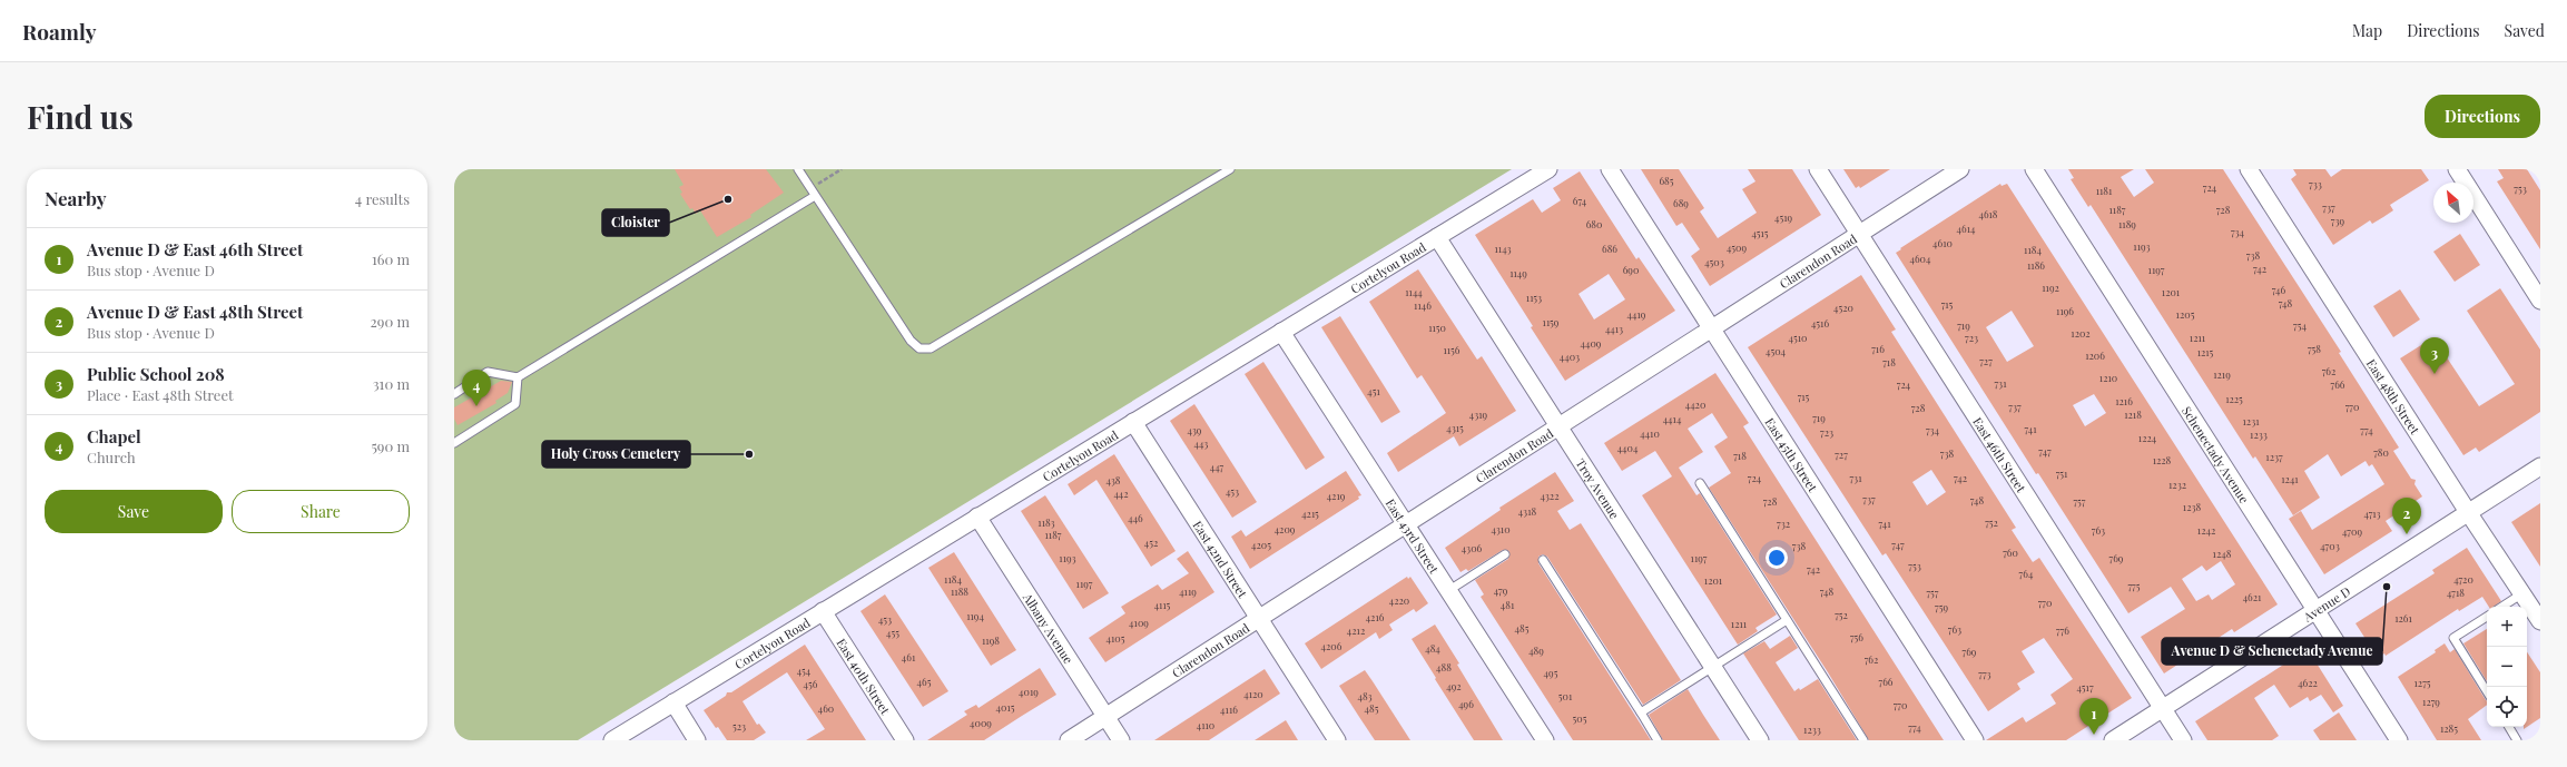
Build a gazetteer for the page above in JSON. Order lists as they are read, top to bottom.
{
  "streets": {
    "street": [
      "Clarendon Road",
      "Cortelyou Road",
      "East 48th Street",
      "East 45th Street",
      "East 46th Street",
      "Schenectady Avenue",
      "Troy Avenue",
      "East 43rd Street",
      "East 42nd Street",
      "Avenue D",
      "Albany Avenue",
      "East 40th Street"
    ]
  },
  "crossings": [
    ["Clarendon Road", "East 45th Street"],
    ["Clarendon Road", "East 46th Street"],
    ["Clarendon Road", "Troy Avenue"],
    ["Clarendon Road", "East 43rd Street"],
    ["Clarendon Road", "East 42nd Street"],
    ["Clarendon Road", "Albany Avenue"],
    ["Cortelyou Road", "Troy Avenue"],
    ["Cortelyou Road", "East 43rd Street"],
    ["Cortelyou Road", "East 42nd Street"],
    ["Cortelyou Road", "Albany Avenue"],
    ["Cortelyou Road", "East 40th Street"],
    ["East 48th Street", "Avenue D"],
    ["East 46th Street", "Avenue D"],
    ["Schenectady Avenue", "Avenue D"]
  ],
  "places": ["Cloister", "Holy Cross Cemetery", "Avenue D & Schenectady Avenue"],
  "house_numbers": [
    "685",
    "733",
    "724",
    "753",
    "1181",
    "674",
    "689",
    "737",
    "1187",
    "728",
    "4618",
    "4519",
    "739",
    "680",
    "1189",
    "4614",
    "734",
    "4515",
    "4610",
    "1193",
    "4509",
    "1143",
    "686",
    "1184",
    "738",
    "4604",
    "4503",
    "1186",
    "742",
    "690",
    "1197",
    "1149",
    "1192",
    "746",
    "1144",
    "1201",
    "1153",
    "748",
    "715",
    "1146",
    "4520",
    "1196",
    "4419",
    "1205",
    "1159",
    "4516",
    "719",
    "754",
    "1150",
    "4413",
    "1202",
    "4510",
    "723",
    "1211",
    "4409",
    "716",
    "758",
    "1156",
    "4504",
    "1215",
    "1206",
    "4403",
    "727",
    "718",
    "762",
    "1219",
    "1210",
    "731",
    "724",
    "766",
    "451",
    "715",
    "1225",
    "1216",
    "4420",
    "737",
    "770",
    "728",
    "4319",
    "1218",
    "719",
    "4414",
    "1231",
    "4315",
    "741",
    "439",
    "734",
    "774",
    "723",
    "4410",
    "1233",
    "1224",
    "443",
    "4404",
    "747",
    "780",
    "738",
    "727",
    "718",
    "1237",
    "1228",
    "447",
    "751",
    "724",
    "731",
    "742",
    "1241",
    "438",
    "1232",
    "453",
    "442",
    "4219",
    "4322",
    "737",
    "748",
    "728",
    "757",
    "1238",
    "4318",
    "4215",
    "4713",
    "446",
    "1183",
    "752",
    "732",
    "741",
    "4209",
    "4310",
    "763",
    "1242",
    "4709",
    "1187",
    "452",
    "4205",
    "747",
    "738",
    "4703",
    "4306",
    "760",
    "1248",
    "1193",
    "1197",
    "769",
    "753",
    "742",
    "764",
    "1184",
    "4720",
    "1201",
    "1197",
    "775",
    "479",
    "1188",
    "4119",
    "748",
    "757",
    "4718",
    "4621",
    "4220",
    "770",
    "4115",
    "481",
    "759",
    "752",
    "1194",
    "4216",
    "1261",
    "453",
    "4109",
    "1211",
    "485",
    "763",
    "4212",
    "776",
    "455",
    "756",
    "4105",
    "1198",
    "4206",
    "484",
    "489",
    "769",
    "461",
    "762",
    "488",
    "454",
    "495",
    "773",
    "465",
    "766",
    "4622",
    "1275",
    "456",
    "492",
    "4517",
    "4019",
    "4120",
    "483",
    "501",
    "1279",
    "496",
    "770",
    "4015",
    "460",
    "485",
    "4116",
    "505",
    "4009",
    "4110",
    "523",
    "774",
    "1285",
    "1233"
  ],
  "north": "top left",
  "page": {
    "header": "Roamly",
    "nav": ["Map", "Directions", "Saved"],
    "buttons": [
      "Directions",
      ["Save", "Share"]
    ],
    "title": "Find us",
    "heading": ["Nearby", "4 results"],
    "list": [
      {
        "mark": "1",
        "name": "Avenue D & East 46th Street",
        "note": "Bus stop · Avenue D",
        "value": "160 m"
      },
      {
        "mark": "2",
        "name": "Avenue D & East 48th Street",
        "note": "Bus stop · Avenue D",
        "value": "290 m"
      },
      {
        "mark": "3",
        "name": "Public School 208",
        "note": "Place · East 48th Street",
        "value": "310 m"
      },
      {
        "mark": "4",
        "name": "Chapel",
        "note": "Church",
        "value": "590 m"
      }
    ],
    "pins": [
      "3",
      "4",
      "2",
      "1"
    ],
    "map_buttons": ["+", "−"]
  }
}
